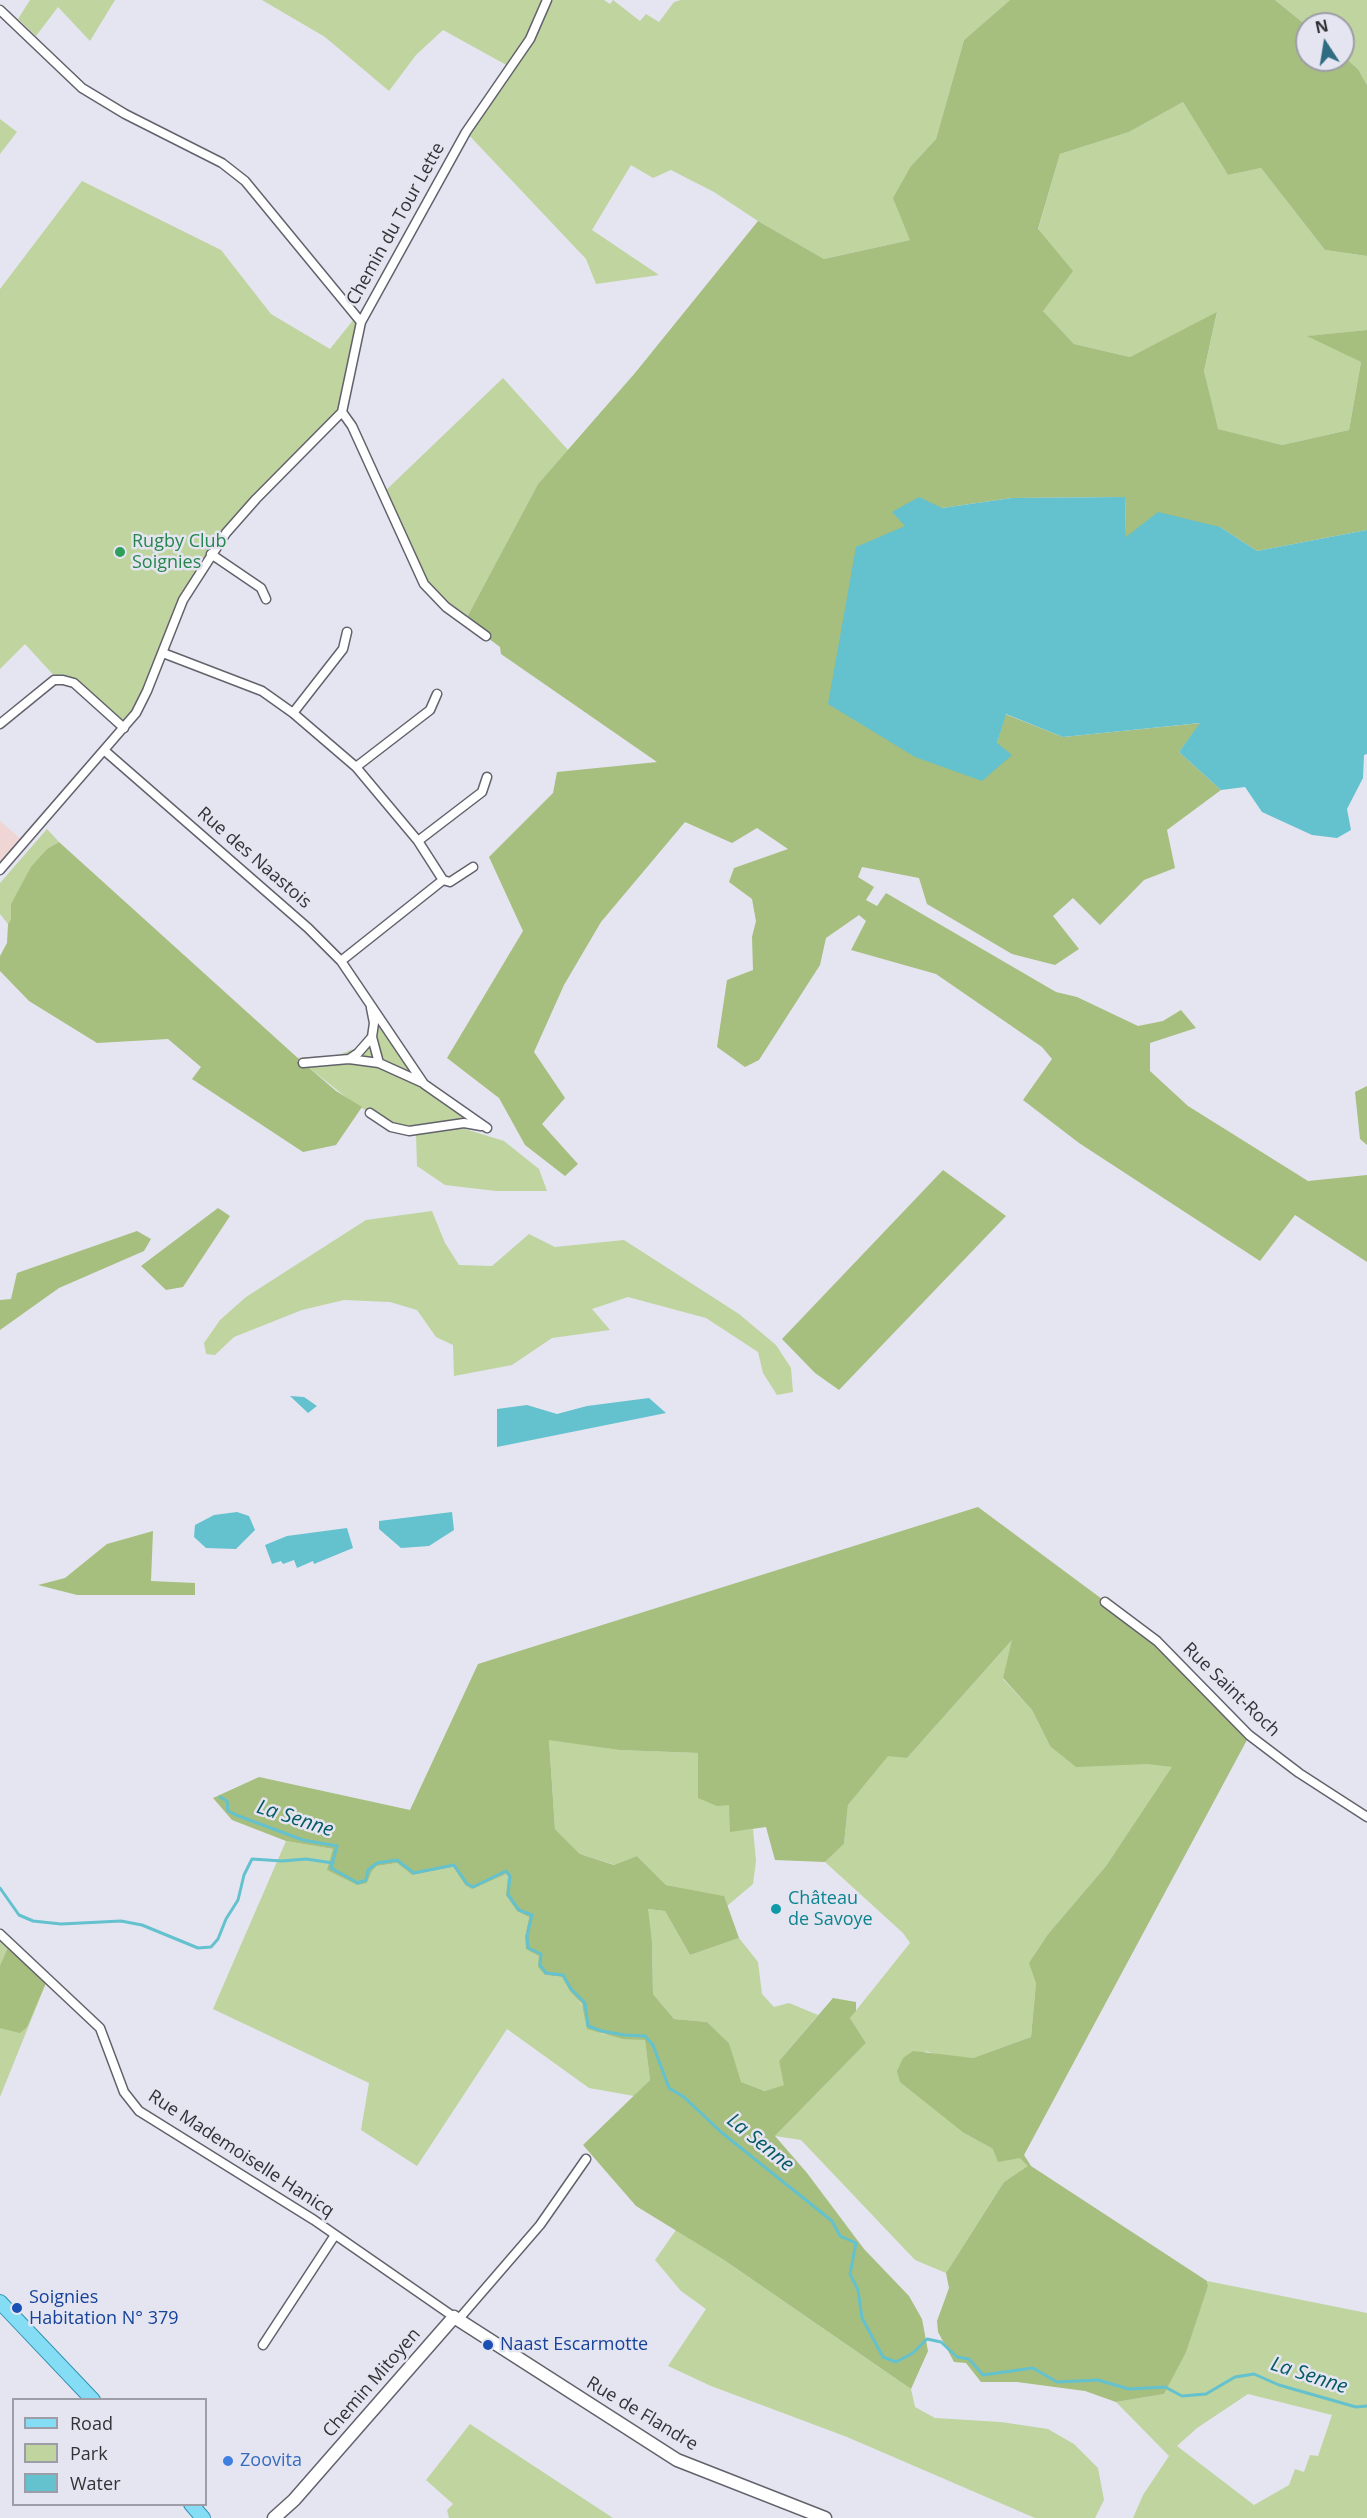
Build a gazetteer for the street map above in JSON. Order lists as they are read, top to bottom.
{
  "streets": {
    "street": [
      "Chemin du Tour Lette",
      "Rue des Naastois",
      "Rue Saint-Roch",
      "Rue Mademoiselle Hanicq",
      "Chemin Mitoyen",
      "Rue de Flandre"
    ]
  },
  "crossings": [
    ["Rue Mademoiselle Hanicq", "Chemin Mitoyen"],
    ["Rue Mademoiselle Hanicq", "Rue de Flandre"],
    ["Chemin Mitoyen", "Rue de Flandre"]
  ],
  "water": ["La Senne"],
  "places": [
    "Rugby Club Soignies",
    "Château de Savoye",
    "Soignies Habitation N° 379",
    "Naast Escarmotte",
    "Zoovita"
  ],
  "legend": ["Road", "Park", "Water"],
  "north": "top"
}
